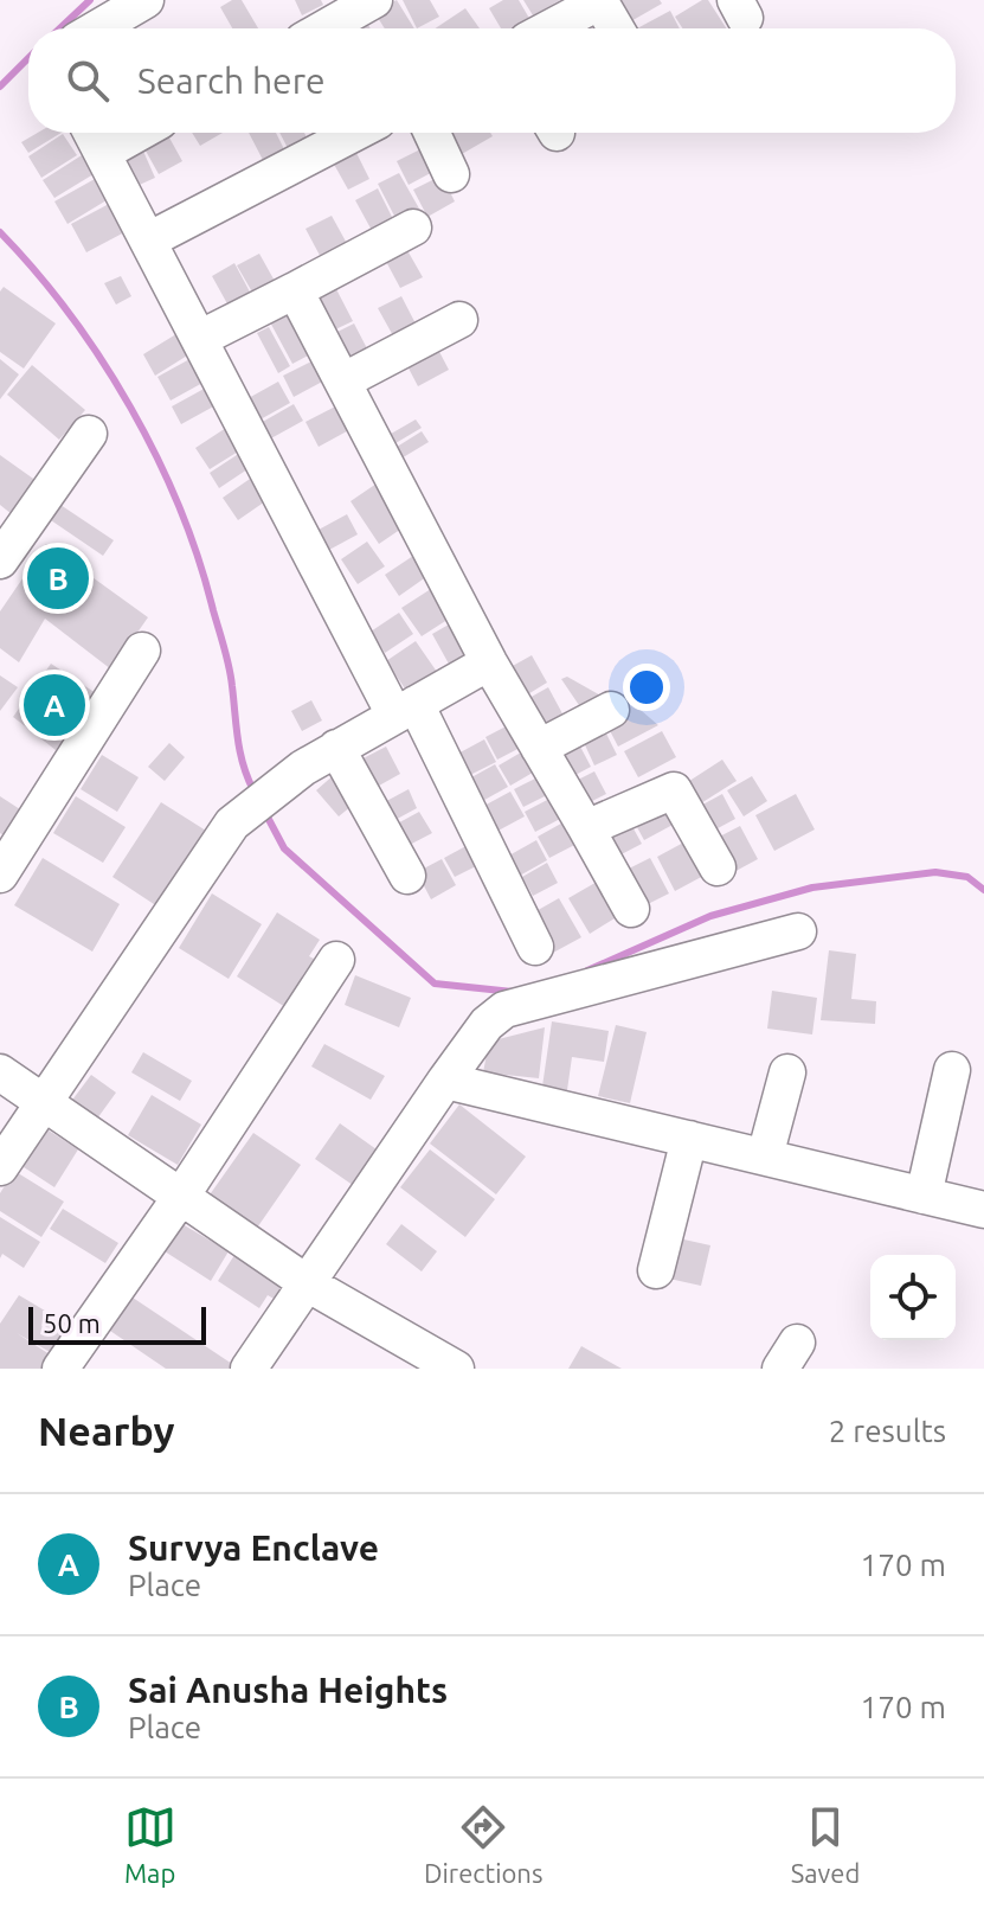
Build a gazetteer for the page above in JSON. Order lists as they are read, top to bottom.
{
  "scale_bar": "50 m",
  "page": {
    "search": "Search here",
    "pins": ["B", "A"],
    "scale": "50 m",
    "heading": ["Nearby", "2 results"],
    "list": [
      {
        "mark": "A",
        "name": "Survya Enclave",
        "note": "Place",
        "value": "170 m"
      },
      {
        "mark": "B",
        "name": "Sai Anusha Heights",
        "note": "Place",
        "value": "170 m"
      }
    ],
    "nav": ["Map", "Directions", "Saved"]
  }
}
